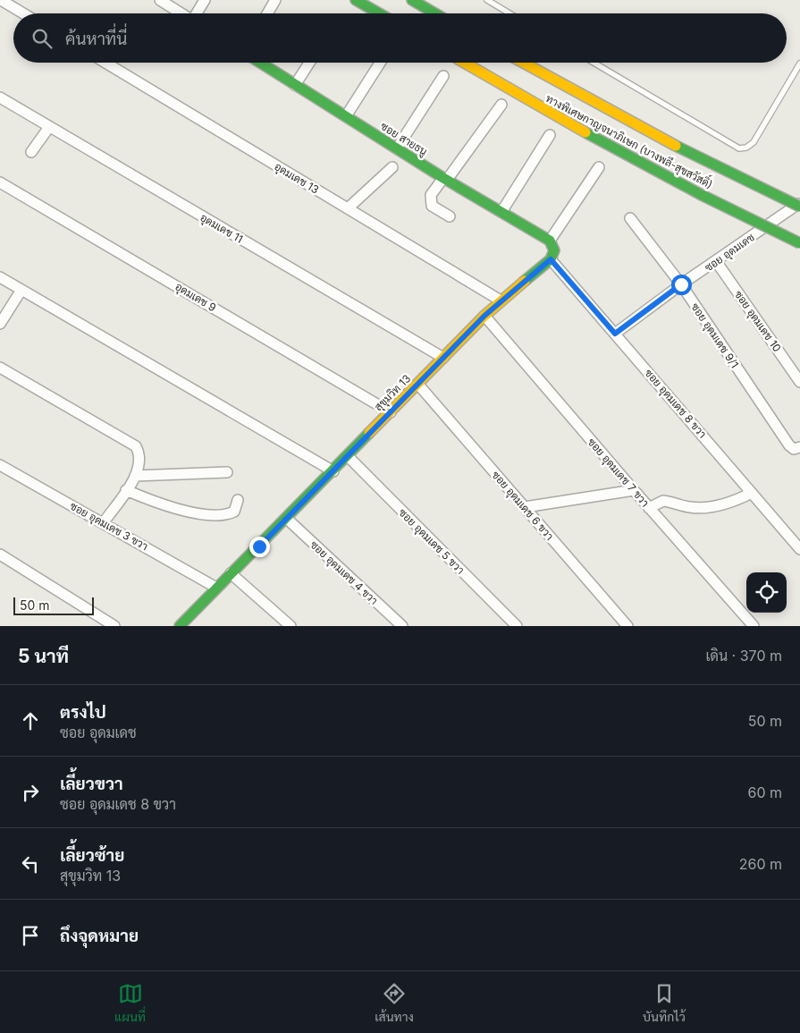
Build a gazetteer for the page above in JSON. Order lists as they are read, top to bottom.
{
  "streets": {
    "main road": ["ซอย สายธนู", "ทางพิเศษกาญจนาภิเษก (บางพลี-สุขสวัสดิ์)", "สุขุมวิท 13"],
    "street": [
      "อุดมเดช 13",
      "อุดมเดช 11",
      "ซอย อุดมเดช",
      "อุดมเดช 9",
      "ซอย อุดมเดช 10",
      "ซอย อุดมเดช 9/1",
      "ซอย อุดมเดช 8 ขวา",
      "ซอย อุดมเดช 7 ขวา",
      "ซอย อุดมเดช 6 ขวา",
      "ซอย อุดมเดช 3 ขวา",
      "ซอย อุดมเดช 5 ขวา",
      "ซอย อุดมเดช 4 ขวา"
    ]
  },
  "crossings": [
    ["อุดมเดช 13", "สุขุมวิท 13"],
    ["อุดมเดช 11", "สุขุมวิท 13"],
    ["ซอย อุดมเดช", "ซอย อุดมเดช 10"],
    ["ซอย อุดมเดช", "ซอย อุดมเดช 9/1"],
    ["ซอย อุดมเดช", "ซอย อุดมเดช 8 ขวา"],
    ["อุดมเดช 9", "สุขุมวิท 13"],
    ["สุขุมวิท 13", "ซอย อุดมเดช 8 ขวา"],
    ["สุขุมวิท 13", "ซอย อุดมเดช 7 ขวา"],
    ["สุขุมวิท 13", "ซอย อุดมเดช 6 ขวา"],
    ["สุขุมวิท 13", "ซอย อุดมเดช 3 ขวา"],
    ["สุขุมวิท 13", "ซอย อุดมเดช 5 ขวา"],
    ["สุขุมวิท 13", "ซอย อุดมเดช 4 ขวา"]
  ],
  "scale_bar": "50 m",
  "page": {
    "search": "ค้นหาที่นี่",
    "scale": "50 m",
    "heading": ["5 นาที", "เดิน · 370 m"],
    "list": [
      ["ตรงไป", "ซอย อุดมเดช", "50 m"],
      ["เลี้ยวขวา", "ซอย อุดมเดช 8 ขวา", "60 m"],
      ["เลี้ยวซ้าย", "สุขุมวิท 13", "260 m"],
      "ถึงจุดหมาย"
    ],
    "nav": ["แผนที่", "เส้นทาง", "บันทึกไว้"]
  }
}
